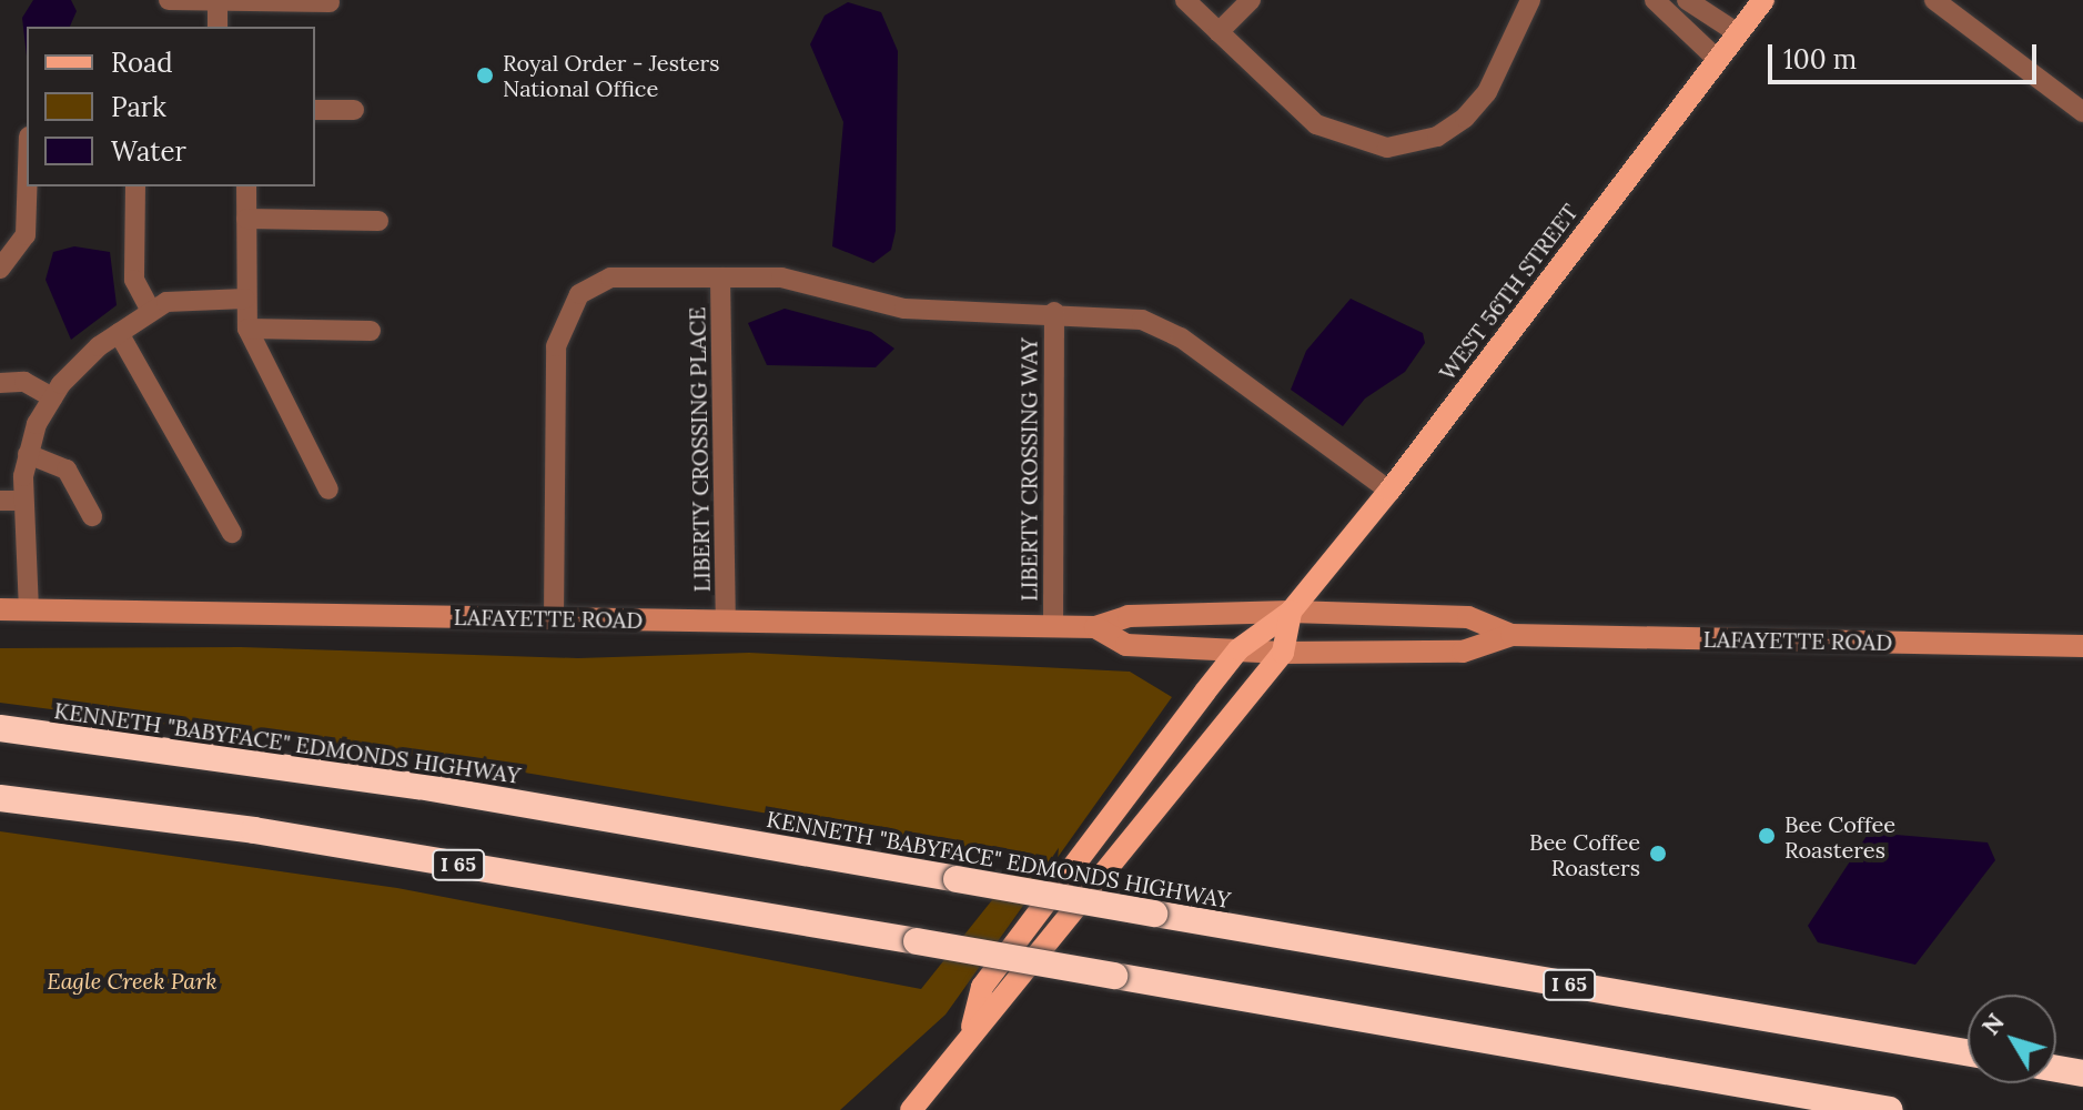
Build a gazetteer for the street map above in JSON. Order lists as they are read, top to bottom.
{
  "streets": {
    "highway": ["KENNETH \"BABYFACE\" EDMONDS HIGHWAY", "I 65"],
    "main road": ["WEST 56TH STREET", "LAFAYETTE ROAD"],
    "street": ["LIBERTY CROSSING PLACE", "LIBERTY CROSSING WAY"]
  },
  "crossings": [
    ["WEST 56TH STREET", "LAFAYETTE ROAD"],
    ["LIBERTY CROSSING PLACE", "LAFAYETTE ROAD"],
    ["LIBERTY CROSSING WAY", "LAFAYETTE ROAD"]
  ],
  "parks": ["Eagle Creek Park"],
  "places": ["Royal Order - Jesters National Office", "Bee Coffee Roasteres", "Bee Coffee Roasters"],
  "legend": ["Road", "Park", "Water"],
  "scale_bar": "100 m",
  "north": "top left"
}
